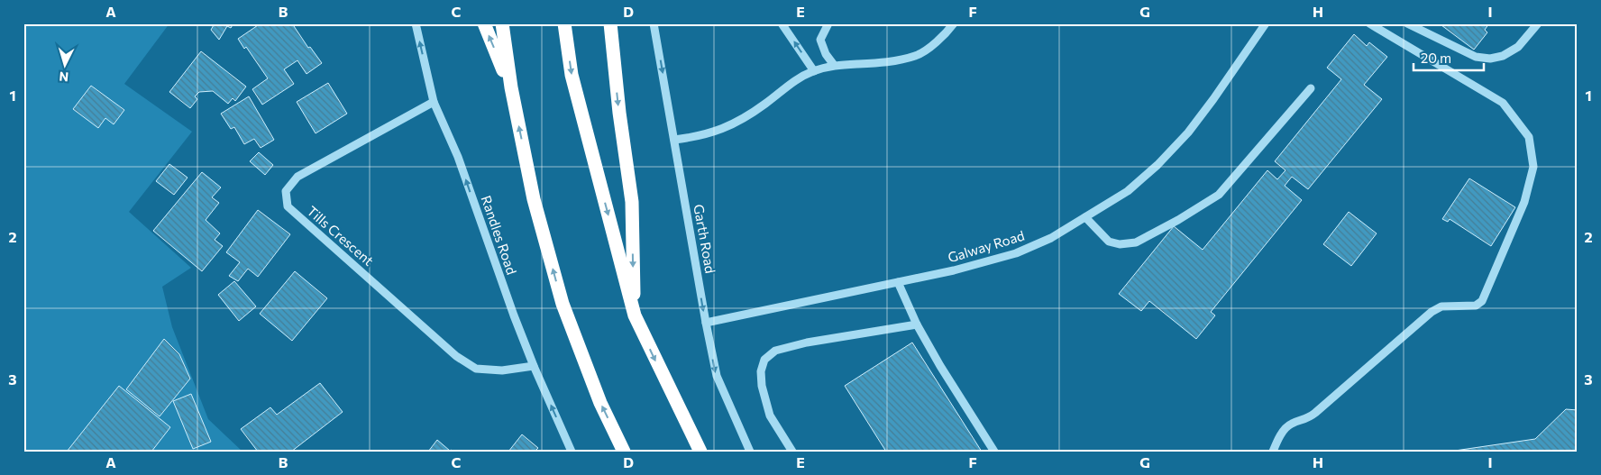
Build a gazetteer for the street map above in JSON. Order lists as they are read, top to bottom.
{
  "streets": {
    "street": [
      "Randles Road",
      "Tills Crescent",
      "Garth Road",
      "Galway Road"
    ]
  },
  "crossings": [
    ["Randles Road", "Tills Crescent"],
    ["Garth Road", "Galway Road"]
  ],
  "one_way": ["Randles Road", "Garth Road"],
  "scale_bar": "20 m",
  "north": "bottom",
  "grid": {
    "columns": [
      "A",
      "B",
      "C",
      "D",
      "E",
      "F",
      "G",
      "H",
      "I"
    ],
    "rows": ["1", "2", "3"]
  }
}
